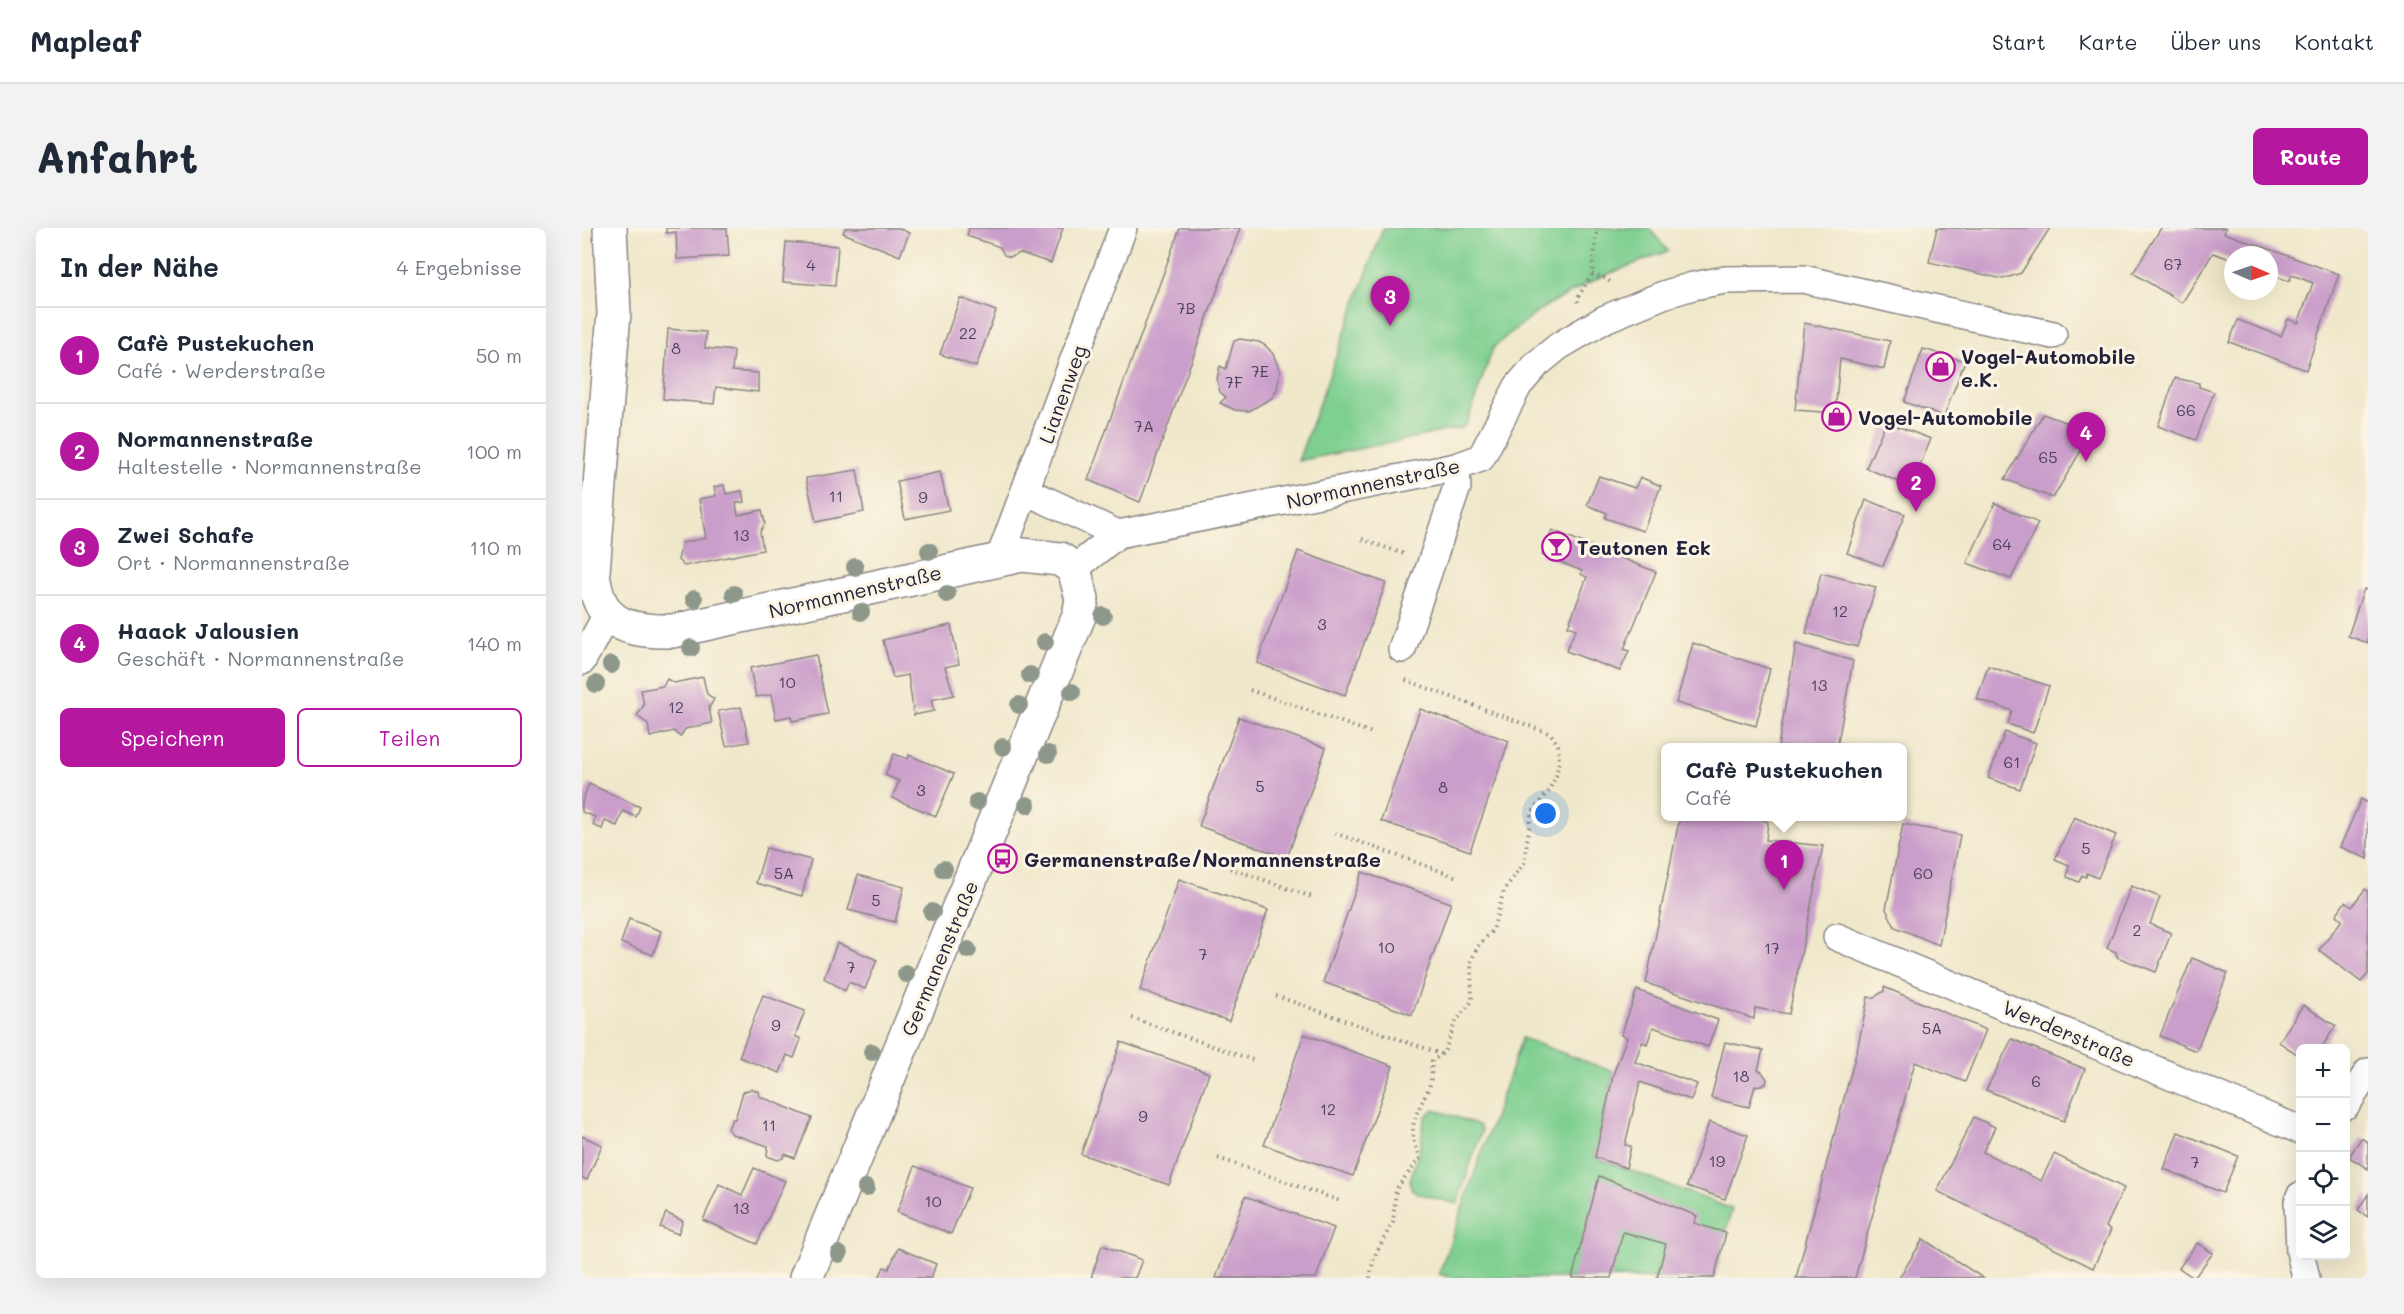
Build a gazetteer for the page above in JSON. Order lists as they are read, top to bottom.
{
  "streets": {
    "street": [
      "Lianenweg",
      "Normannenstraße",
      "Germanenstraße",
      "Werderstraße"
    ]
  },
  "crossings": [
    ["Lianenweg", "Normannenstraße"],
    ["Normannenstraße", "Germanenstraße"]
  ],
  "places": {
    "shop": ["Vogel-Automobile e.K.", "Vogel-Automobile"],
    "bar": ["Teutonen Eck"],
    "bus stop": ["Germanenstraße/Normannenstraße"]
  },
  "house_numbers": [
    "67",
    "4",
    "7B",
    "22",
    "8",
    "7E",
    "7F",
    "66",
    "7A",
    "65",
    "11",
    "9",
    "13",
    "64",
    "12",
    "3",
    "10",
    "13",
    "12",
    "61",
    "5",
    "8",
    "3",
    "5",
    "5A",
    "60",
    "5",
    "2",
    "10",
    "17",
    "7",
    "7",
    "9",
    "5A",
    "18",
    "6",
    "12",
    "9",
    "11",
    "19",
    "7",
    "10",
    "13"
  ],
  "north": "right",
  "page": {
    "header": "Mapleaf",
    "nav": [
      "Start",
      "Karte",
      "Über uns",
      "Kontakt"
    ],
    "buttons": [
      "Route",
      ["Speichern", "Teilen"]
    ],
    "title": "Anfahrt",
    "heading": ["In der Nähe", "4 Ergebnisse"],
    "pins": [
      "3",
      "4",
      "2",
      "1"
    ],
    "list": [
      {
        "mark": "1",
        "name": "Cafè Pustekuchen",
        "note": "Café · Werderstraße",
        "value": "50 m"
      },
      {
        "mark": "2",
        "name": "Normannenstraße",
        "note": "Haltestelle · Normannenstraße",
        "value": "100 m"
      },
      {
        "mark": "3",
        "name": "Zwei Schafe",
        "note": "Ort · Normannenstraße",
        "value": "110 m"
      },
      {
        "mark": "4",
        "name": "Haack Jalousien",
        "note": "Geschäft · Normannenstraße",
        "value": "140 m"
      }
    ],
    "popup": ["Cafè Pustekuchen", "Café"],
    "map_buttons": ["+", "−"]
  }
}
